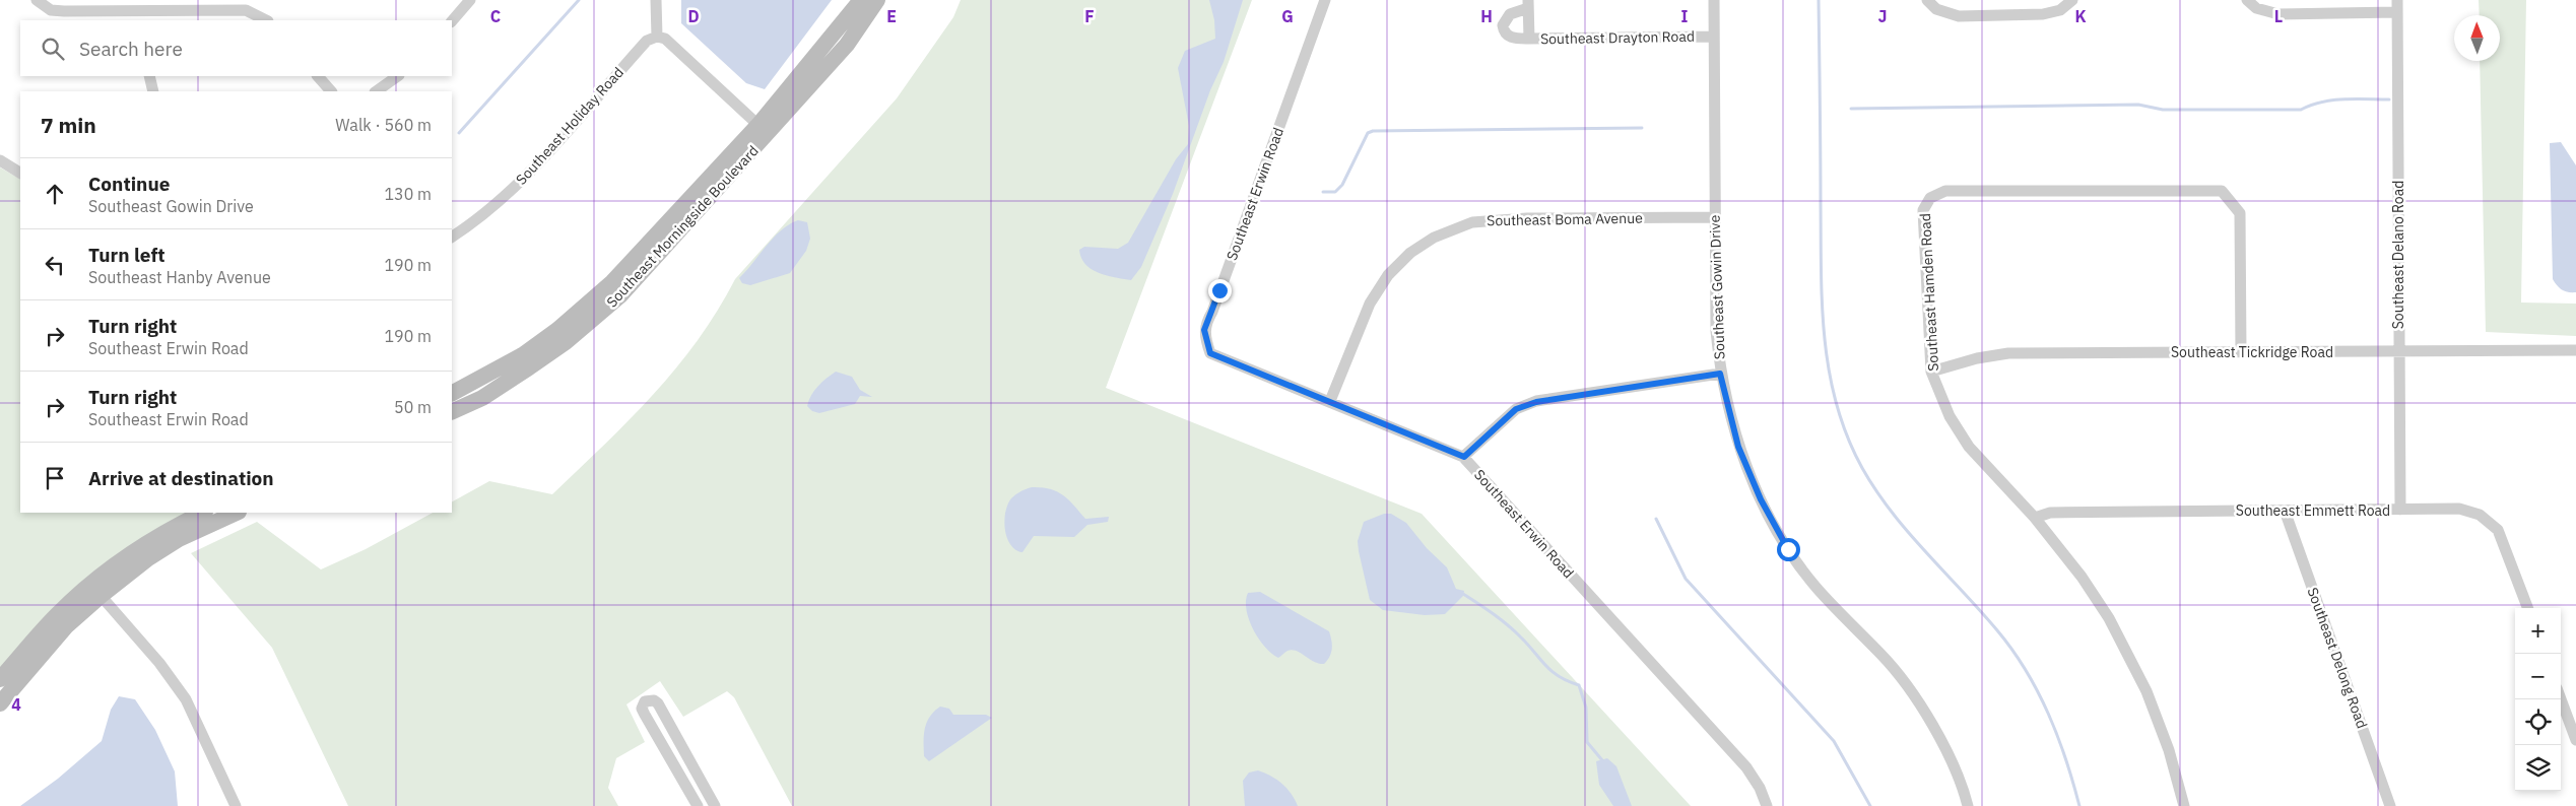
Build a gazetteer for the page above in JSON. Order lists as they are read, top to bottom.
{
  "streets": {
    "street": [
      "Southeast Drayton Road",
      "Southeast Holiday Road",
      "Southeast Erwin Road",
      "Southeast Boma Avenue",
      "Southeast Morningside Boulevard",
      "Southeast Delano Road",
      "Southeast Gowin Drive",
      "Southeast Hamden Road",
      "Southeast Tickridge Road",
      "Southeast Emmett Road",
      "Southeast Delong Road"
    ]
  },
  "crossings": [
    ["Southeast Drayton Road", "Southeast Gowin Drive"],
    ["Southeast Erwin Road", "Southeast Boma Avenue"],
    ["Southeast Boma Avenue", "Southeast Gowin Drive"],
    ["Southeast Delano Road", "Southeast Tickridge Road"],
    ["Southeast Delano Road", "Southeast Emmett Road"],
    ["Southeast Hamden Road", "Southeast Tickridge Road"],
    ["Southeast Hamden Road", "Southeast Emmett Road"],
    ["Southeast Emmett Road", "Southeast Delong Road"]
  ],
  "north": "top",
  "page": {
    "search": "Search here",
    "heading": ["7 min", "Walk · 560 m"],
    "list": [
      ["Continue", "Southeast Gowin Drive", "130 m"],
      ["Turn left", "Southeast Hanby Avenue", "190 m"],
      ["Turn right", "Southeast Erwin Road", "190 m"],
      ["Turn right", "Southeast Erwin Road", "50 m"],
      "Arrive at destination"
    ],
    "map_buttons": ["+", "−"]
  },
  "grid": {
    "columns": [
      "C",
      "D",
      "E",
      "F",
      "G",
      "H",
      "I",
      "J",
      "K",
      "L"
    ],
    "rows": ["4"]
  }
}
